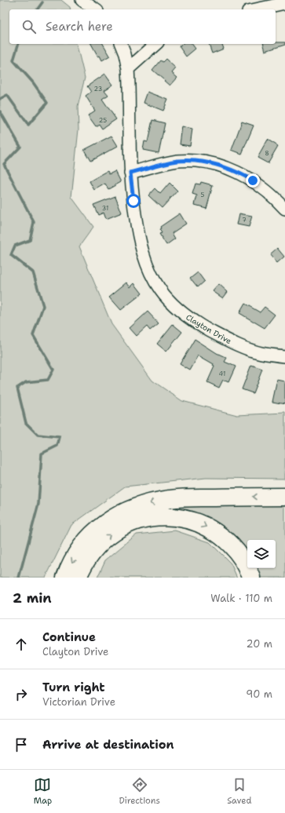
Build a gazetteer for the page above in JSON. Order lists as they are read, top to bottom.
{
  "streets": {
    "street": ["Clayton Drive"]
  },
  "house_numbers": [
    "23",
    "25",
    "8",
    "5",
    "31",
    "7",
    "41"
  ],
  "page": {
    "search": "Search here",
    "heading": ["2 min", "Walk · 110 m"],
    "list": [
      ["Continue", "Clayton Drive", "20 m"],
      ["Turn right", "Victorian Drive", "90 m"],
      "Arrive at destination"
    ],
    "nav": ["Map", "Directions", "Saved"]
  }
}
